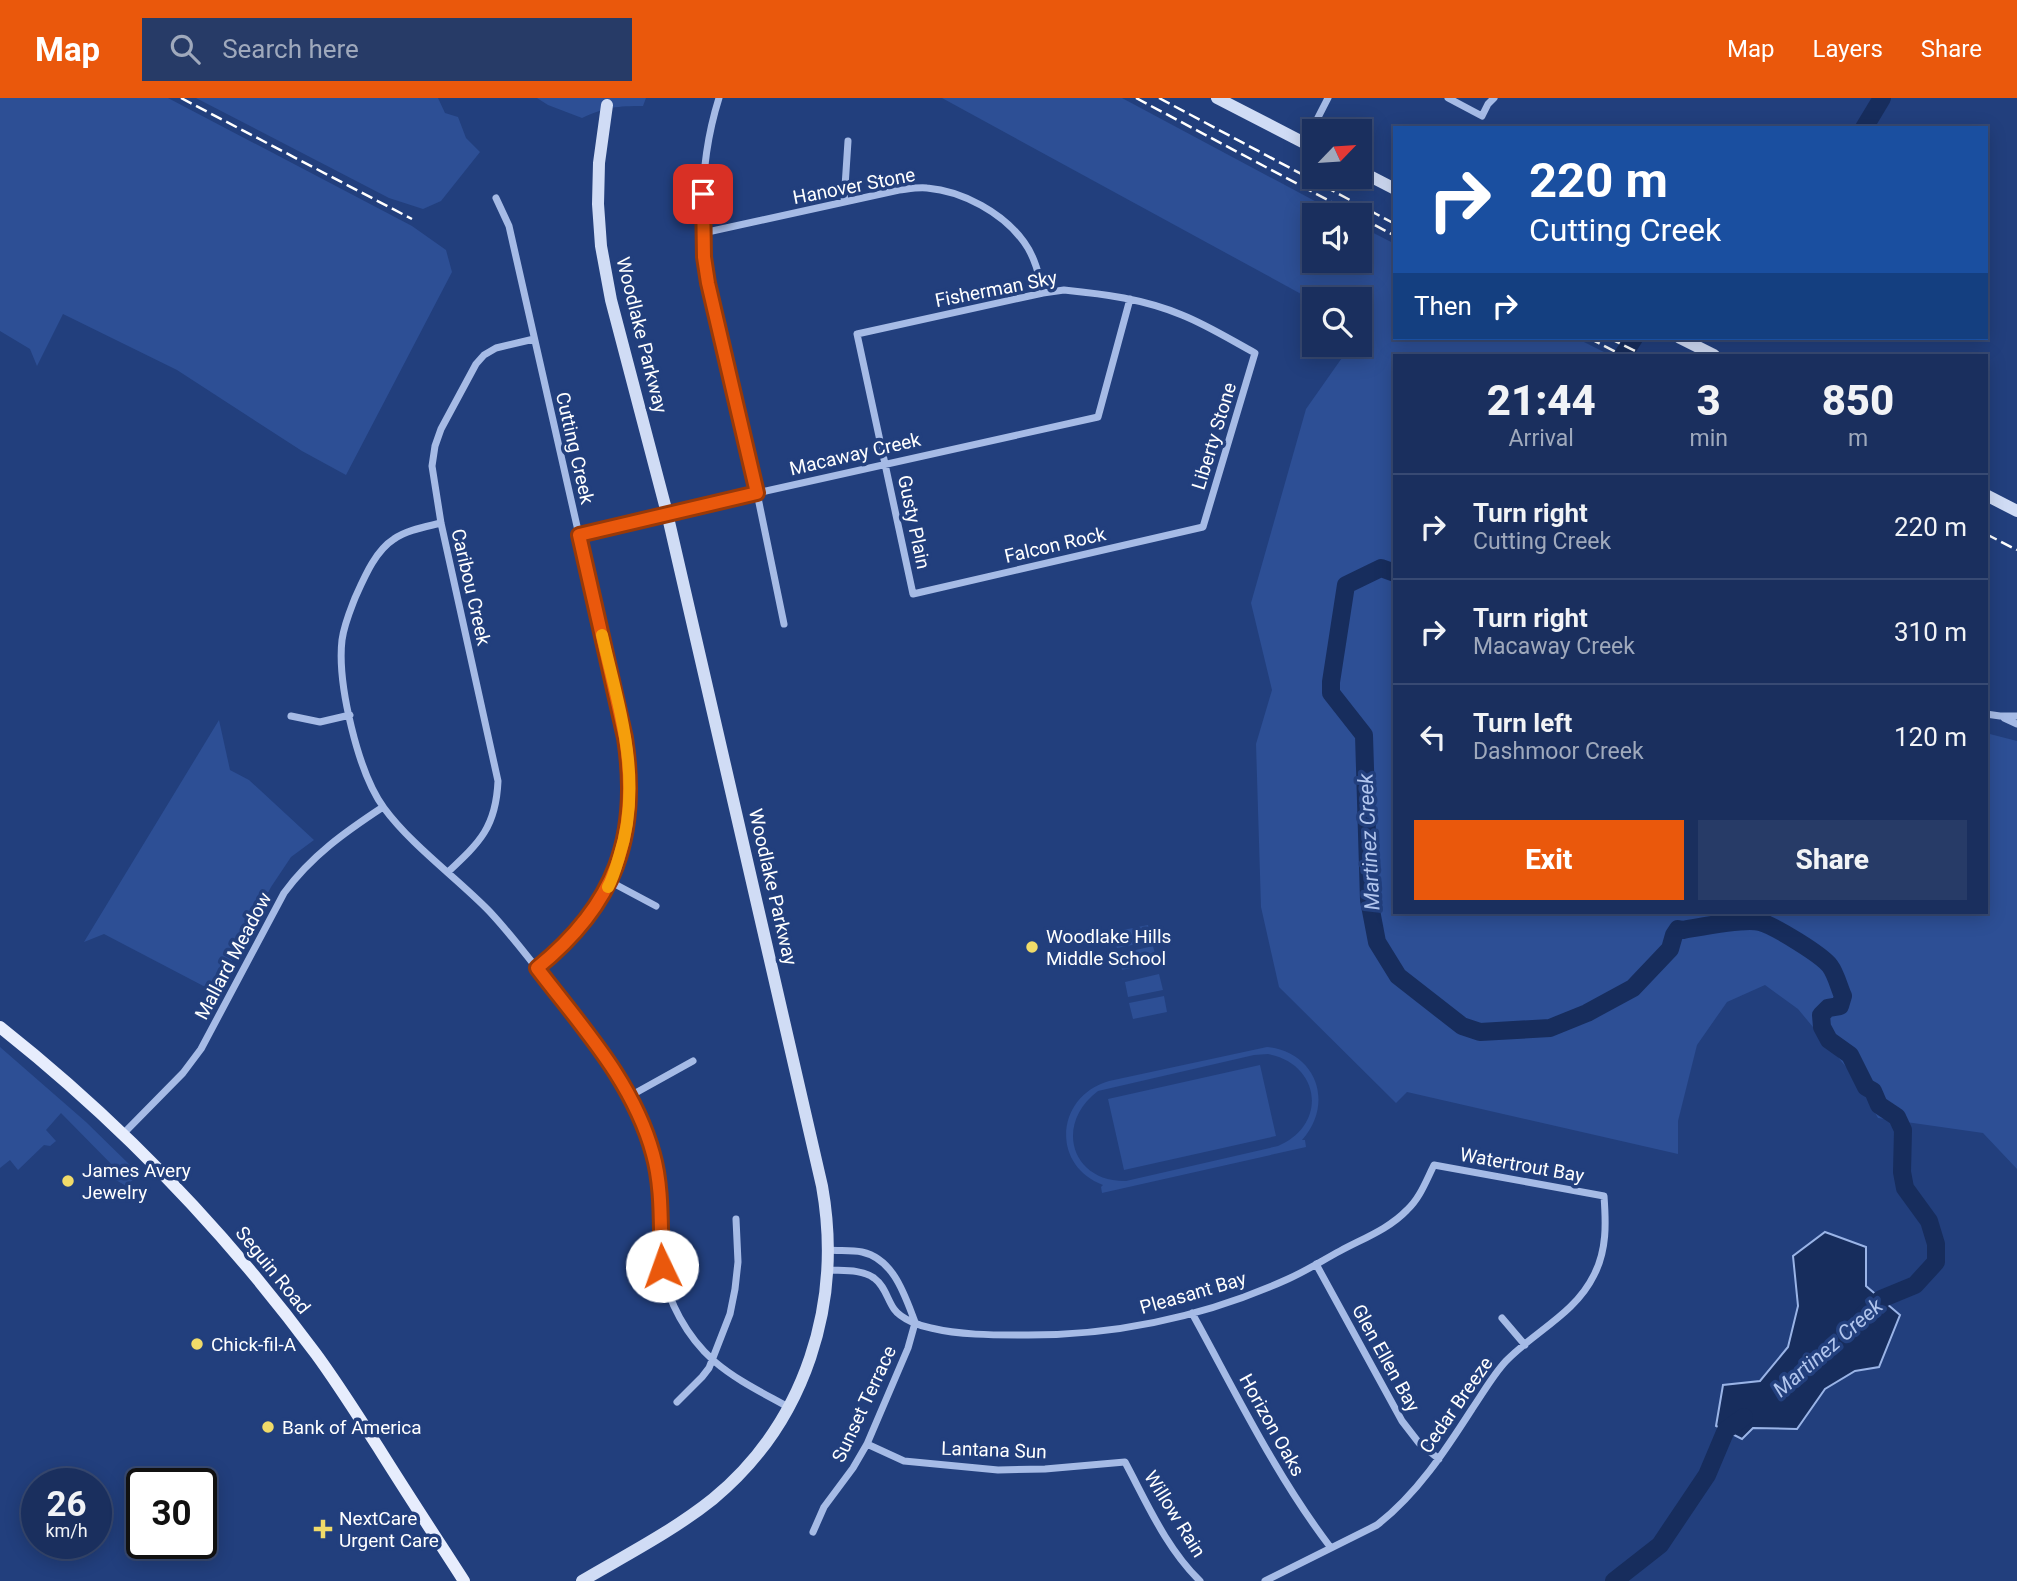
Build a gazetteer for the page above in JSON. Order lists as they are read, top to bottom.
{
  "streets": {
    "main road": ["Seguin Road"],
    "street": [
      "Hanover Stone",
      "Fisherman Sky",
      "Woodlake Parkway",
      "Liberty Stone",
      "Cutting Creek",
      "Macaway Creek",
      "Gusty Plain",
      "Falcon Rock",
      "Caribou Creek",
      "Mallard Meadow",
      "Watertrout Bay",
      "Pleasant Bay",
      "Glen Ellen Bay",
      "Sunset Terrace",
      "Cedar Breeze",
      "Horizon Oaks",
      "Lantana Sun",
      "Willow Rain"
    ]
  },
  "crossings": [
    ["Hanover Stone", "Fisherman Sky"],
    ["Fisherman Sky", "Liberty Stone"],
    ["Fisherman Sky", "Macaway Creek"],
    ["Fisherman Sky", "Gusty Plain"],
    ["Woodlake Parkway", "Macaway Creek"],
    ["Liberty Stone", "Falcon Rock"],
    ["Cutting Creek", "Macaway Creek"],
    ["Cutting Creek", "Caribou Creek"],
    ["Macaway Creek", "Gusty Plain"],
    ["Gusty Plain", "Falcon Rock"],
    ["Mallard Meadow", "Seguin Road"],
    ["Watertrout Bay", "Pleasant Bay"],
    ["Watertrout Bay", "Cedar Breeze"],
    ["Pleasant Bay", "Glen Ellen Bay"],
    ["Pleasant Bay", "Sunset Terrace"],
    ["Pleasant Bay", "Horizon Oaks"],
    ["Glen Ellen Bay", "Cedar Breeze"],
    ["Sunset Terrace", "Lantana Sun"],
    ["Cedar Breeze", "Horizon Oaks"],
    ["Lantana Sun", "Willow Rain"]
  ],
  "water": ["Martinez Creek"],
  "places": {
    "other": [
      "Woodlake Hills Middle School",
      "James Avery Jewelry",
      "Chick-fil-A",
      "Bank of America"
    ],
    "health": ["NextCare Urgent Care"]
  },
  "north": "top right",
  "page": {
    "header": "Map",
    "search": "Search here",
    "nav": ["Map", "Layers", "Share"],
    "turn": ["220 m", "Cutting Creek"],
    "then": "Then",
    "eta": [
      "21:44",
      "Arrival",
      "3",
      "min",
      "850",
      "m"
    ],
    "list": [
      {
        "name": "Turn right",
        "note": "Cutting Creek",
        "value": "220 m"
      },
      {
        "name": "Turn right",
        "note": "Macaway Creek",
        "value": "310 m"
      },
      {
        "name": "Turn left",
        "note": "Dashmoor Creek",
        "value": "120 m"
      }
    ],
    "buttons": ["Exit", "Share"],
    "speed": "26 km/h",
    "limit": "30"
  }
}
